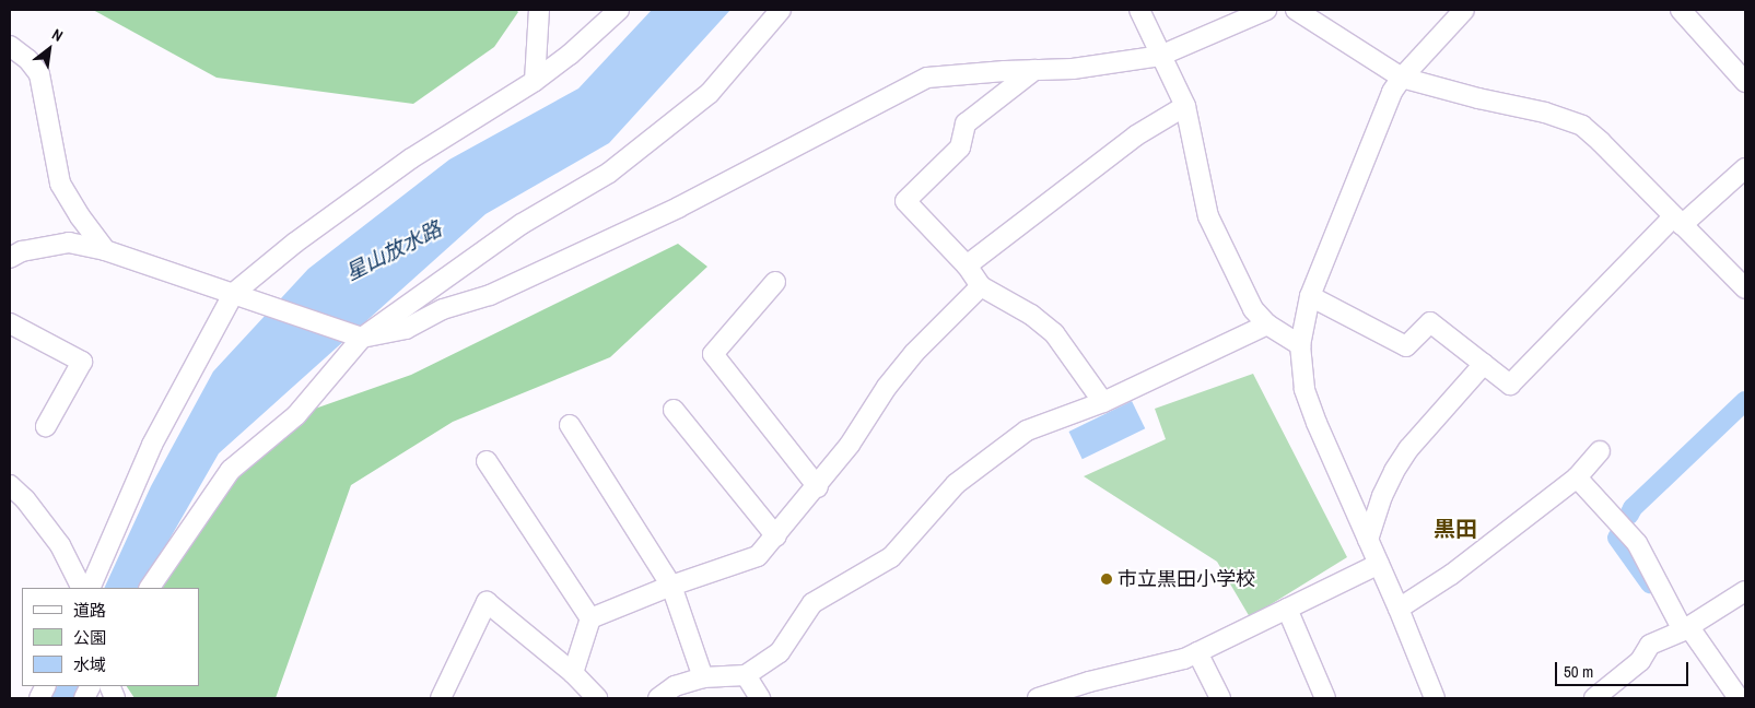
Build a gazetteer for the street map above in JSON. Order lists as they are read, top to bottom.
{
  "districts": ["黒田"],
  "water": ["星山放水路"],
  "places": ["市立黒田小学校"],
  "legend": ["道路", "公園", "水域"],
  "scale_bar": "50 m",
  "north": "top right"
}
